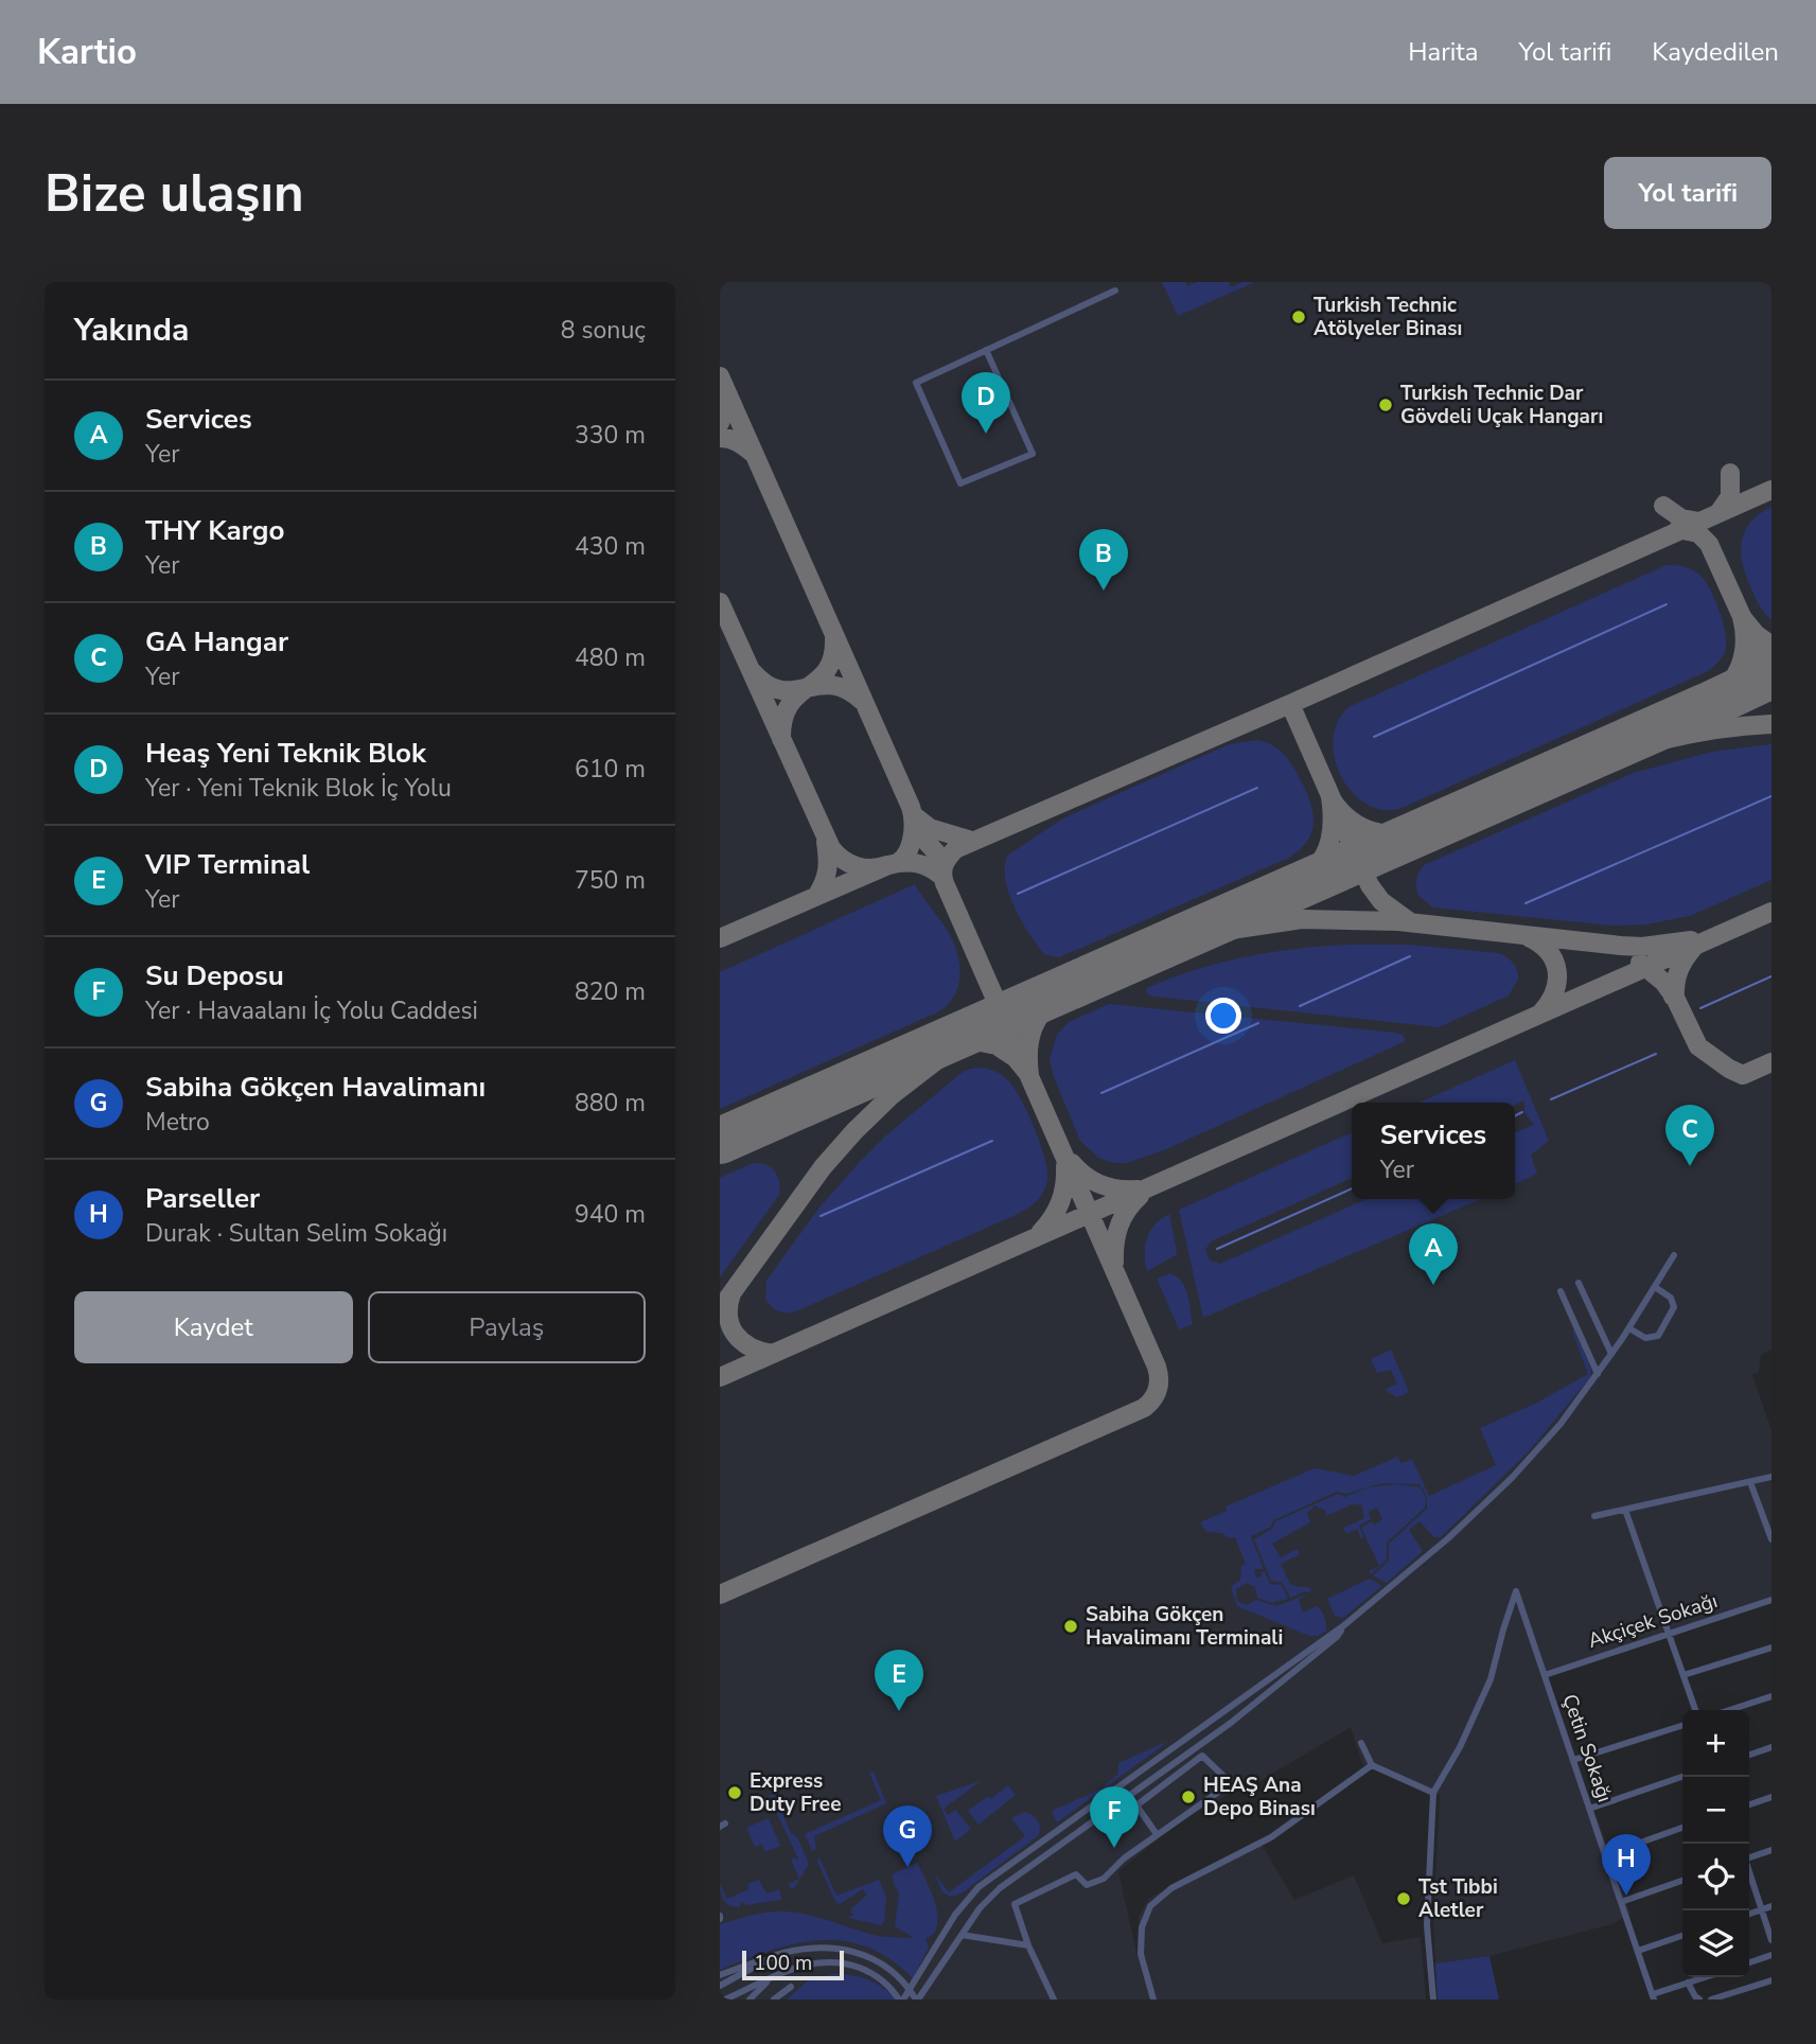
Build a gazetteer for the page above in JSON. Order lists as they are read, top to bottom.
{
  "streets": {
    "street": ["Akçiçek Sokağı", "Çetin Sokağı"]
  },
  "crossings": [
    ["Akçiçek Sokağı", "Çetin Sokağı"]
  ],
  "places": [
    "Turkish Technic Atölyeler Binası",
    "Turkish Technic Dar Gövdeli Uçak Hangarı",
    "Sabiha Gökçen Havalimanı Terminali",
    "Express Duty Free",
    "HEAŞ Ana Depo Binası",
    "Tst Tıbbi Aletler"
  ],
  "scale_bar": "100 m",
  "page": {
    "header": "Kartio",
    "nav": ["Harita", "Yol tarifi", "Kaydedilen"],
    "buttons": [
      "Yol tarifi",
      ["Kaydet", "Paylaş"]
    ],
    "title": "Bize ulaşın",
    "heading": ["Yakında", "8 sonuç"],
    "pins": [
      "D",
      "B",
      "C",
      "A",
      "E",
      "F",
      "G",
      "H"
    ],
    "list": [
      {
        "mark": "A",
        "name": "Services",
        "note": "Yer",
        "value": "330 m"
      },
      {
        "mark": "B",
        "name": "THY Kargo",
        "note": "Yer",
        "value": "430 m"
      },
      {
        "mark": "C",
        "name": "GA Hangar",
        "note": "Yer",
        "value": "480 m"
      },
      {
        "mark": "D",
        "name": "Heaş Yeni Teknik Blok",
        "note": "Yer · Yeni Teknik Blok İç Yolu",
        "value": "610 m"
      },
      {
        "mark": "E",
        "name": "VIP Terminal",
        "note": "Yer",
        "value": "750 m"
      },
      {
        "mark": "F",
        "name": "Su Deposu",
        "note": "Yer · Havaalanı İç Yolu Caddesi",
        "value": "820 m"
      },
      {
        "mark": "G",
        "name": "Sabiha Gökçen Havalimanı",
        "note": "Metro",
        "value": "880 m"
      },
      {
        "mark": "H",
        "name": "Parseller",
        "note": "Durak · Sultan Selim Sokağı",
        "value": "940 m"
      }
    ],
    "popup": ["Services", "Yer"],
    "map_buttons": ["+", "−"],
    "scale": "100 m"
  }
}
